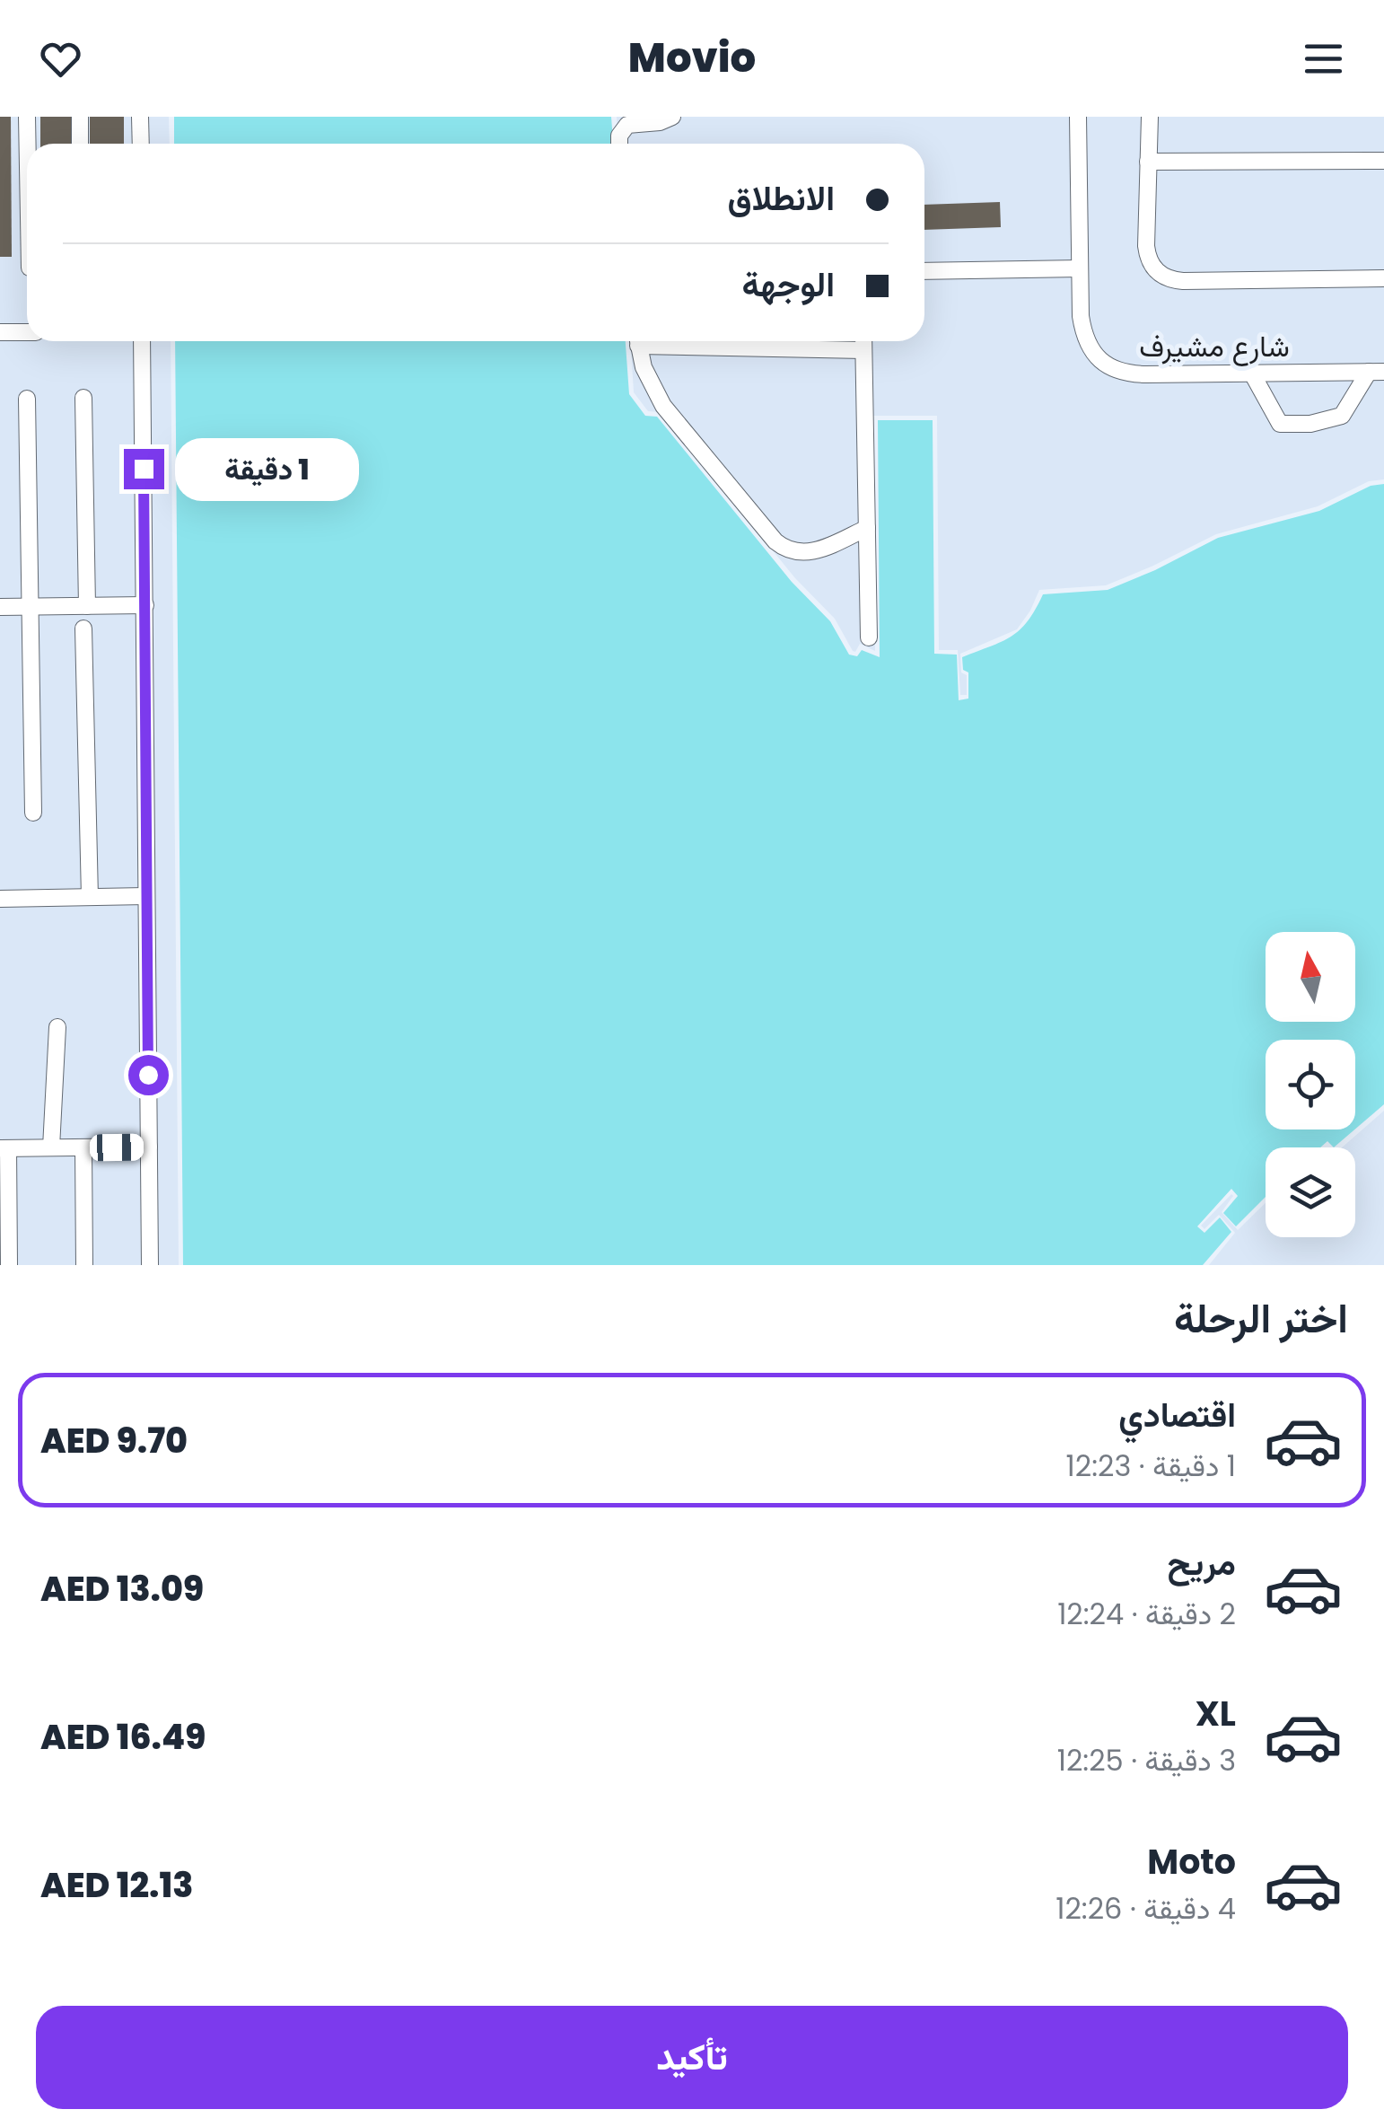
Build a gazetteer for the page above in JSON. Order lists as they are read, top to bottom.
{
  "streets": {
    "street": ["شارع مشيرف"]
  },
  "north": "top",
  "page": {
    "header": "Movio",
    "banner": ["الانطلاق", "الوجهة"],
    "bubble": "1 دقيقة",
    "heading": "اختر الرحلة",
    "list": [
      {
        "name": "اقتصادي",
        "note": "1 دقيقة · 12:23",
        "value": "AED 9.70"
      },
      {
        "name": "مريح",
        "note": "2 دقيقة · 12:24",
        "value": "AED 13.09"
      },
      {
        "name": "XL",
        "note": "3 دقيقة · 12:25",
        "value": "AED 16.49"
      },
      {
        "name": "Moto",
        "note": "4 دقيقة · 12:26",
        "value": "AED 12.13"
      }
    ],
    "buttons": "تأكيد"
  }
}
